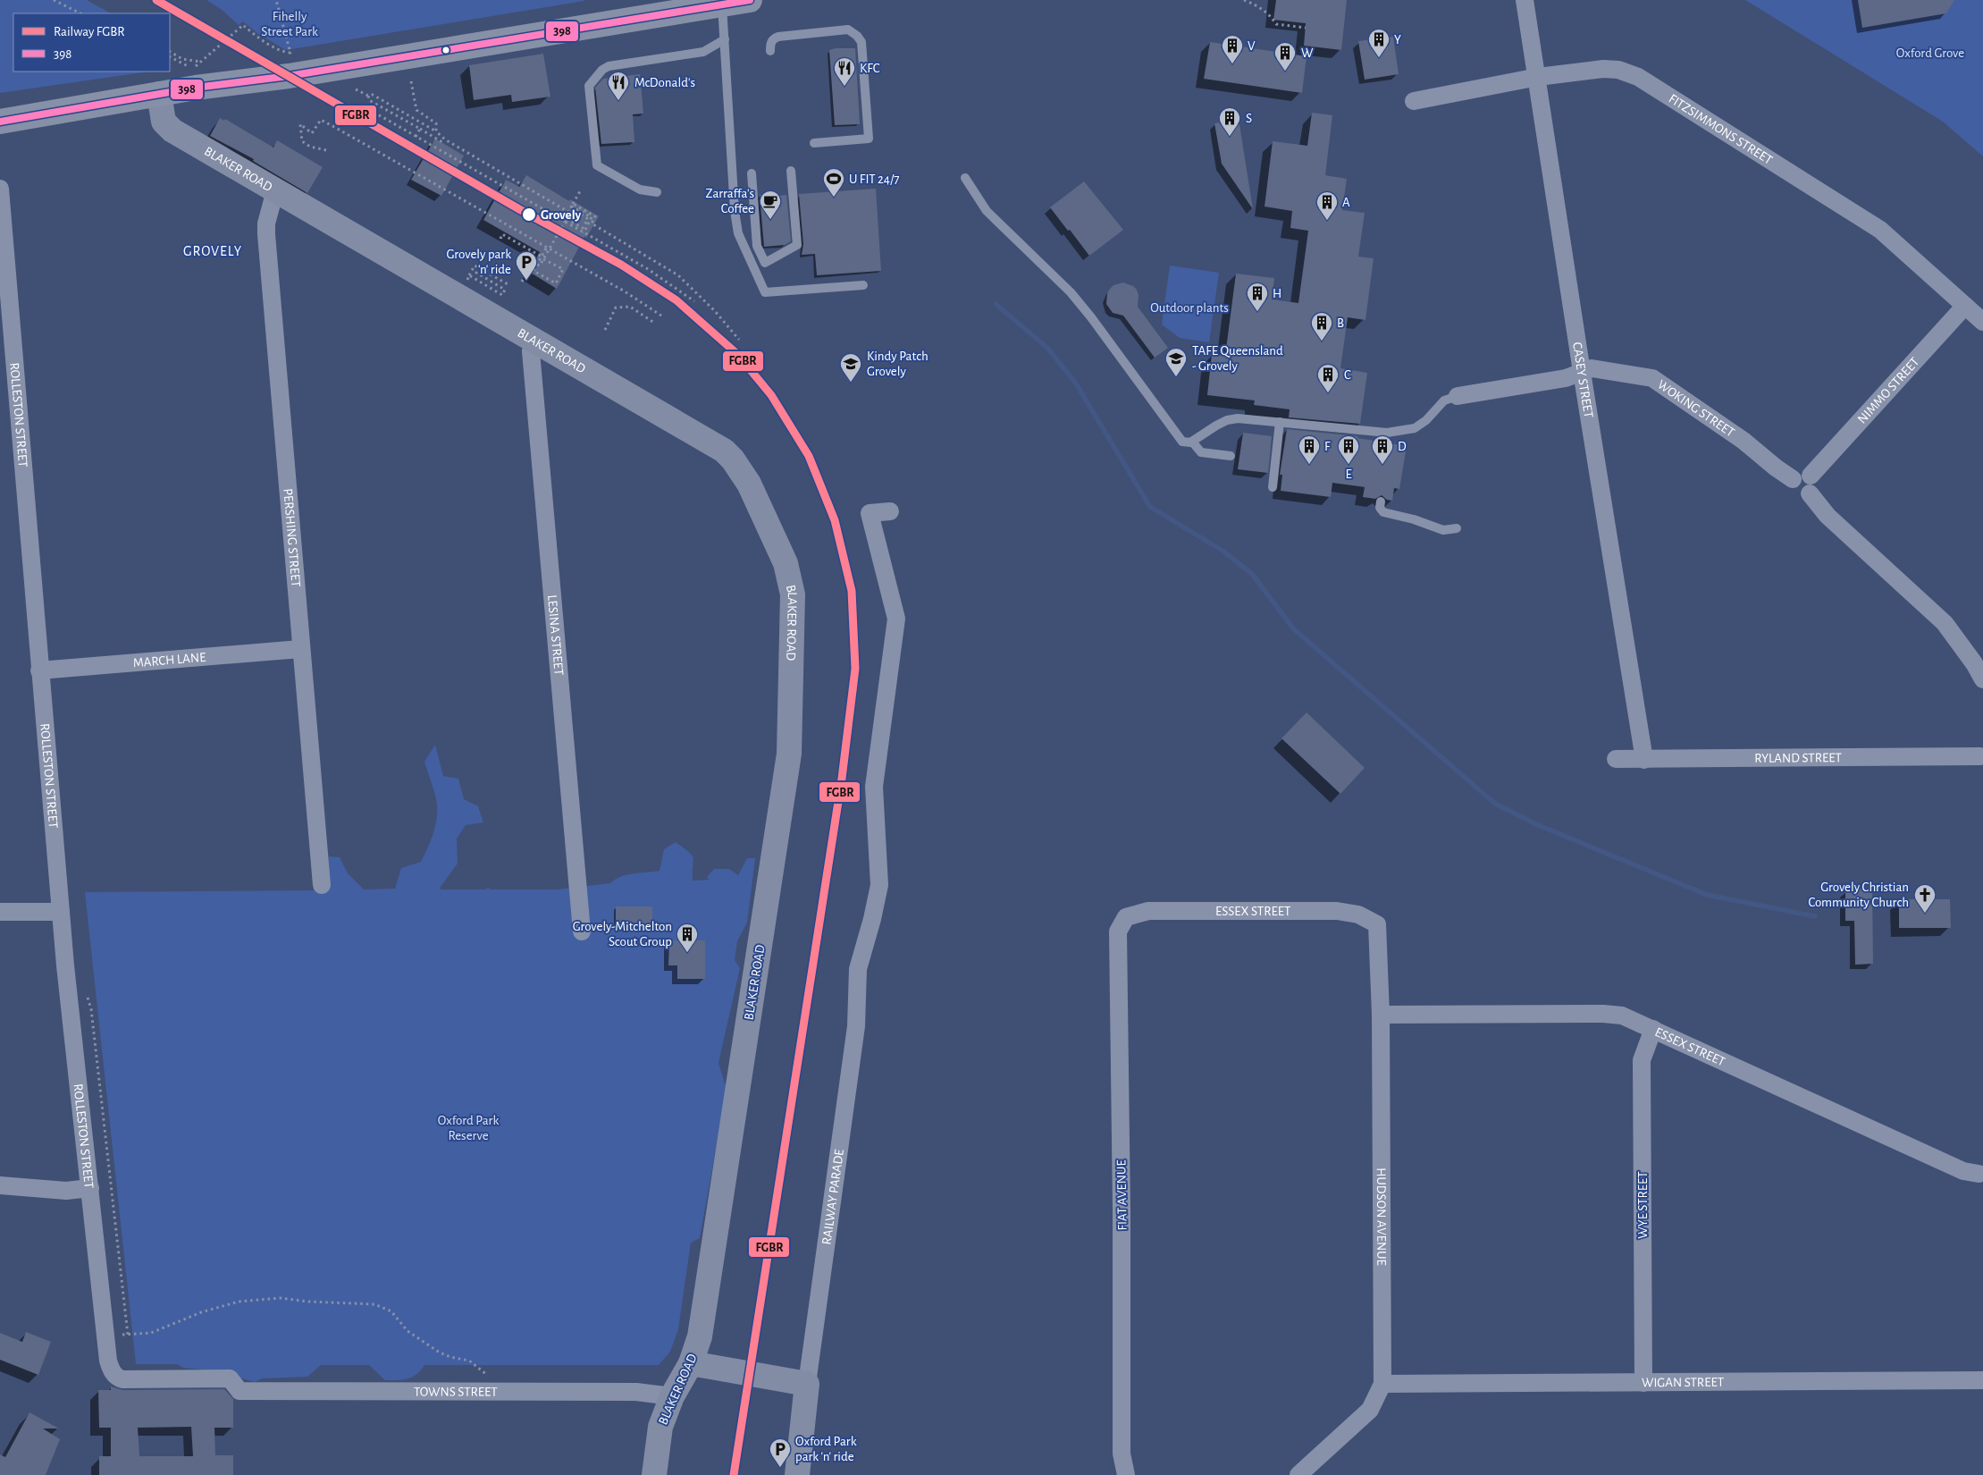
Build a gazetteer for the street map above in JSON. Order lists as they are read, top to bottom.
{
  "streets": {
    "street": [
      "FITZSIMMONS STREET",
      "BLAKER ROAD",
      "CASEY STREET",
      "NIMMO STREET",
      "WOKING STREET",
      "ROLLESTON STREET",
      "PERSHING STREET",
      "LESINA STREET",
      "MARCH LANE",
      "RYLAND STREET",
      "ESSEX STREET",
      "FIAT AVENUE",
      "RAILWAY PARADE",
      "WYE STREET",
      "HUDSON AVENUE",
      "WIGAN STREET",
      "TOWNS STREET"
    ]
  },
  "crossings": [
    ["FITZSIMMONS STREET", "CASEY STREET"],
    ["FITZSIMMONS STREET", "NIMMO STREET"],
    ["BLAKER ROAD", "PERSHING STREET"],
    ["BLAKER ROAD", "LESINA STREET"],
    ["BLAKER ROAD", "TOWNS STREET"],
    ["CASEY STREET", "WOKING STREET"],
    ["CASEY STREET", "RYLAND STREET"],
    ["NIMMO STREET", "WOKING STREET"],
    ["ROLLESTON STREET", "MARCH LANE"],
    ["ROLLESTON STREET", "TOWNS STREET"],
    ["PERSHING STREET", "MARCH LANE"],
    ["ESSEX STREET", "FIAT AVENUE"],
    ["ESSEX STREET", "WYE STREET"],
    ["ESSEX STREET", "HUDSON AVENUE"],
    ["WYE STREET", "WIGAN STREET"],
    ["HUDSON AVENUE", "WIGAN STREET"]
  ],
  "districts": ["GROVELY"],
  "parks": [
    "Fihelly Street Park",
    "Oxford Grove",
    "Outdoor plants",
    "Oxford Park Reserve"
  ],
  "places": {
    "building": [
      "Y",
      "V",
      "W",
      "S",
      "A",
      "H",
      "B",
      "C",
      "F",
      "E",
      "D",
      "Grovely-Mitchelton Scout Group"
    ],
    "restaurant": ["KFC", "McDonald's"],
    "sports": ["U FIT 24/7"],
    "other": ["Grovely"],
    "cafe": ["Zarraffa's Coffee"],
    "parking": ["Grovely park 'n' ride", "Oxford Park park 'n' ride"],
    "school or university": ["TAFE Queensland - Grovely", "Kindy Patch Grovely"],
    "church": ["Grovely Christian Community Church"]
  },
  "lines": ["rail line FGBR", "transit line 398"],
  "legend": ["Railway FGBR", "398"]
}
